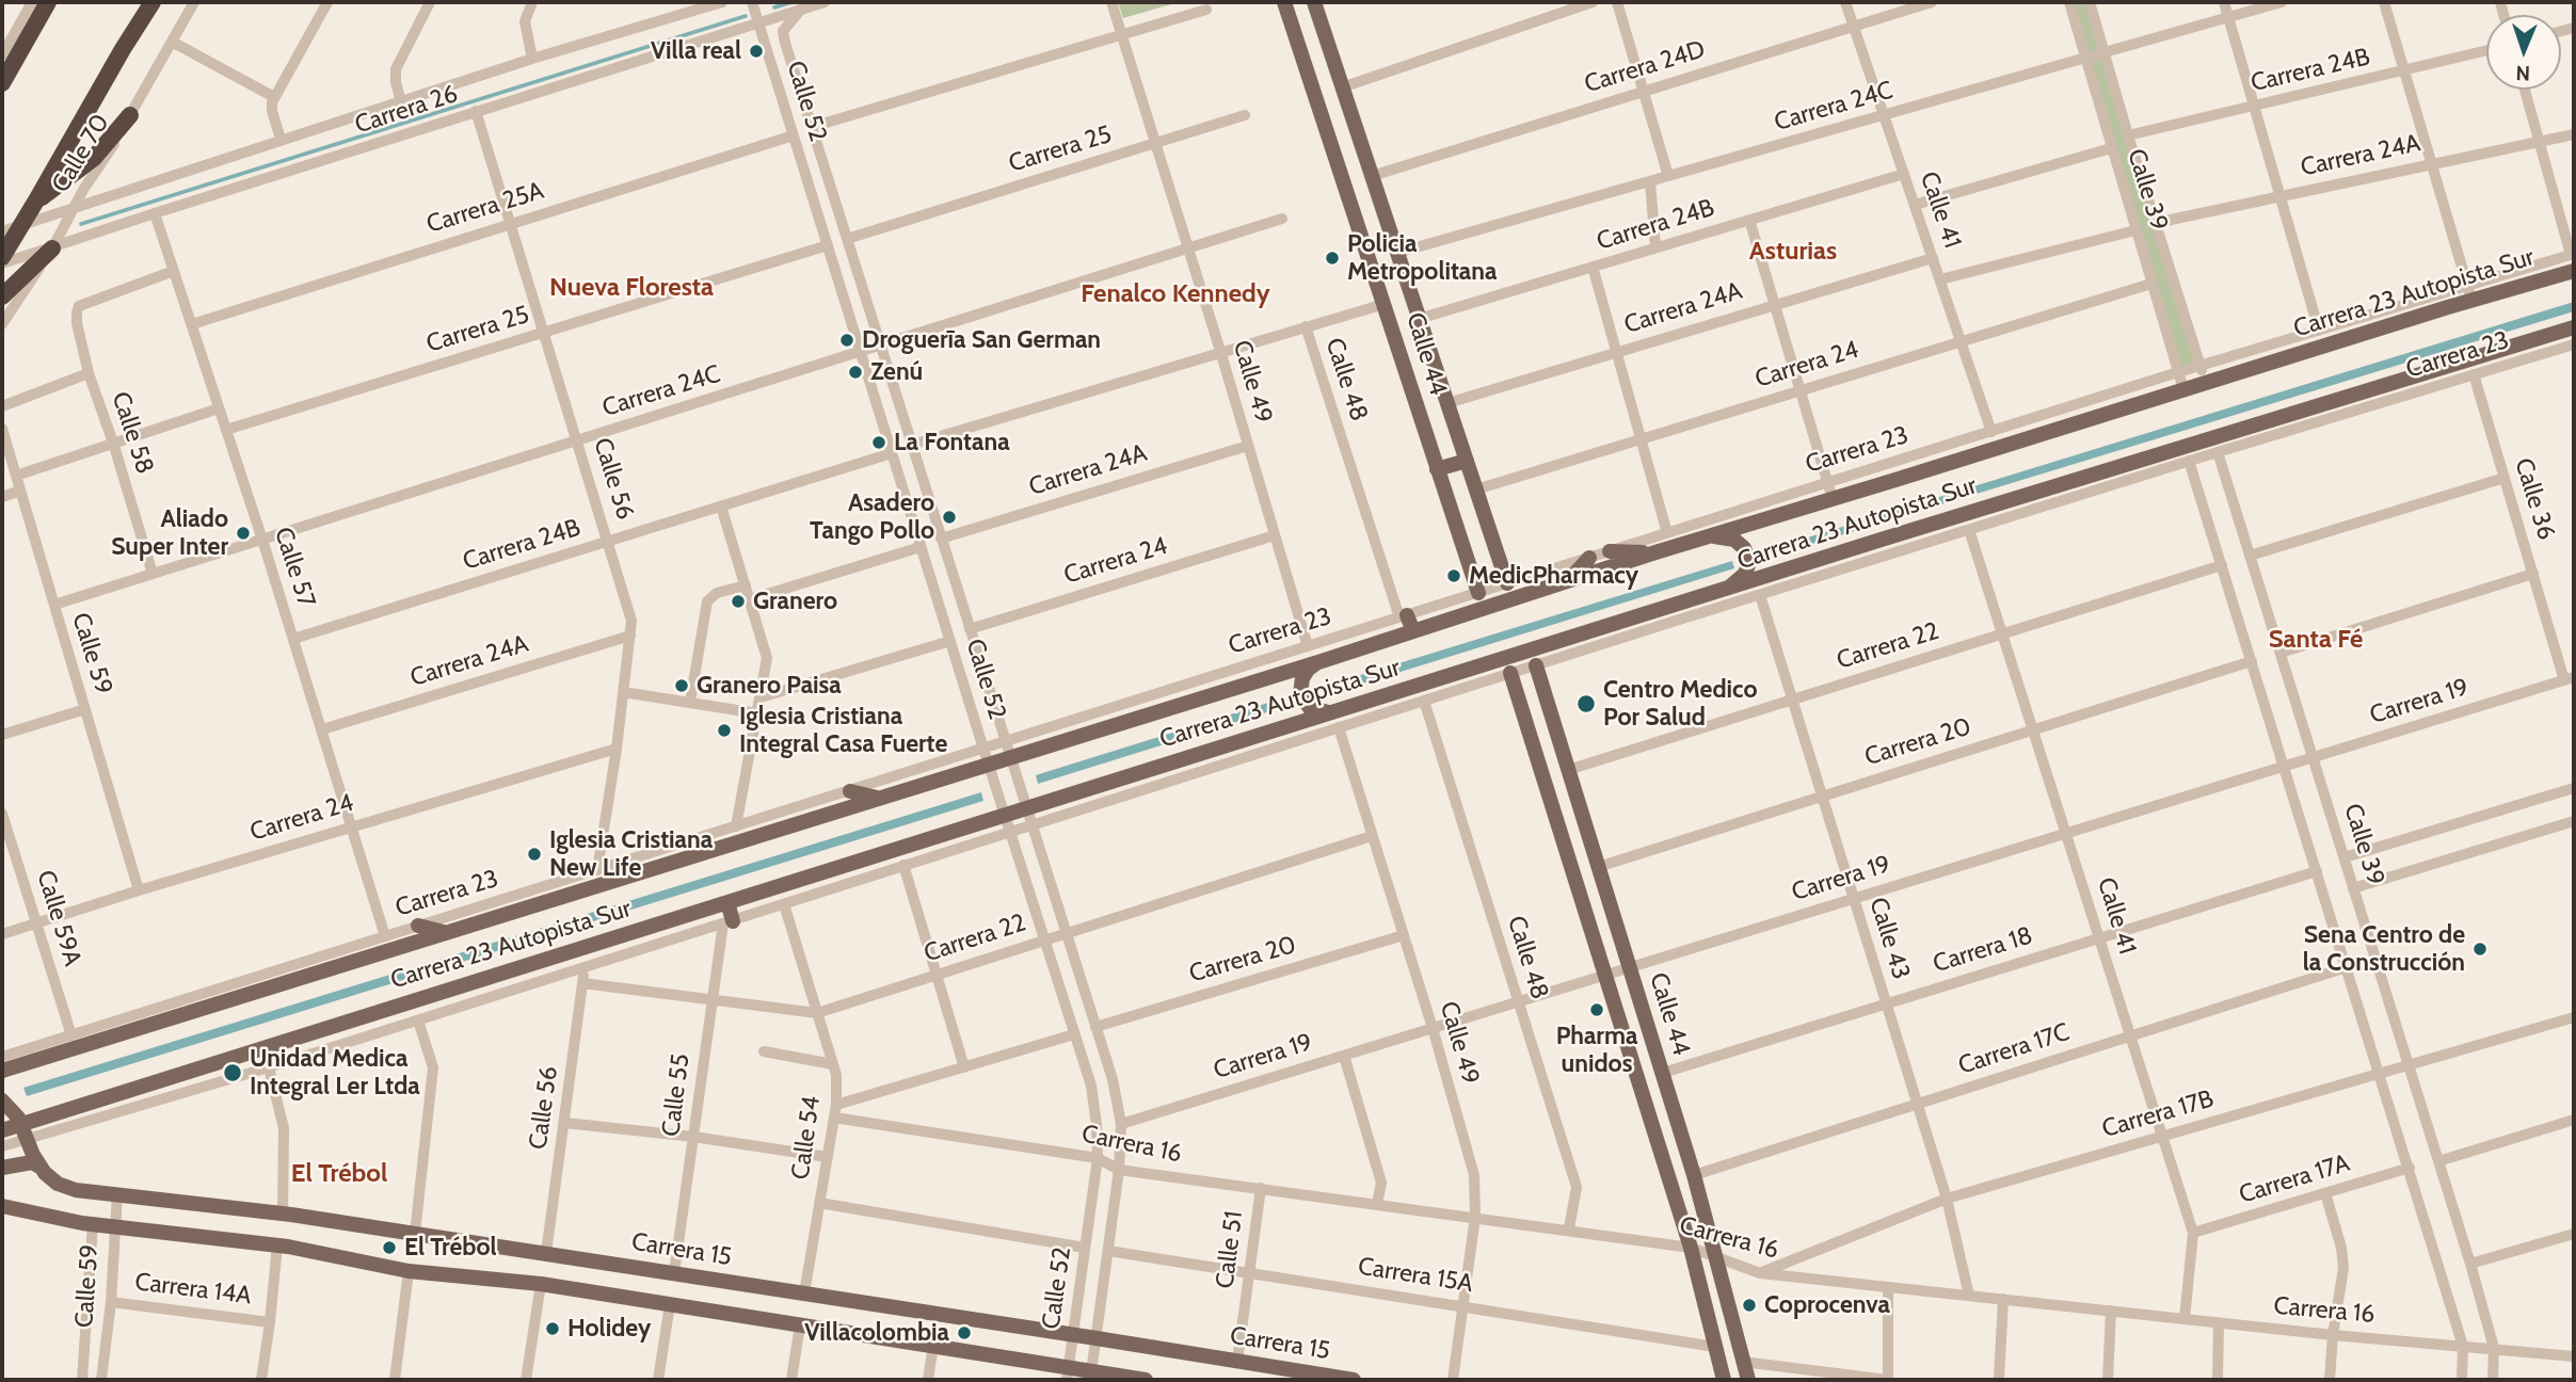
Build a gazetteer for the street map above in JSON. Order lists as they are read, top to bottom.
{
  "streets": {
    "main road": ["Carrera 23 Autopista Sur", "Calle 44", "Carrera 15"],
    "street": [
      "Carrera 24D",
      "Carrera 24B",
      "Calle 52",
      "Carrera 24C",
      "Carrera 26",
      "Carrera 25",
      "Calle 70",
      "Carrera 24A",
      "Calle 39",
      "Carrera 25A",
      "Calle 41",
      "Carrera 23",
      "Carrera 24",
      "Calle 48",
      "Calle 49",
      "Calle 58",
      "Calle 56",
      "Calle 36",
      "Calle 57",
      "Carrera 22",
      "Calle 59",
      "Carrera 19",
      "Carrera 20",
      "Calle 59A",
      "Calle 43",
      "Carrera 18",
      "Carrera 17C",
      "Calle 55",
      "Carrera 17B",
      "Calle 54",
      "Carrera 16",
      "Carrera 17A",
      "Calle 51",
      "Carrera 15A",
      "Carrera 14A"
    ]
  },
  "crossings": [
    ["Carrera 24D", "Calle 41"],
    ["Carrera 24D", "Calle 44"],
    ["Carrera 24B", "Calle 52"],
    ["Carrera 24B", "Calle 39"],
    ["Carrera 24B", "Calle 41"],
    ["Carrera 24B", "Calle 44"],
    ["Carrera 24B", "Calle 56"],
    ["Carrera 24B", "Calle 57"],
    ["Calle 52", "Carrera 24C"],
    ["Calle 52", "Carrera 26"],
    ["Calle 52", "Carrera 25"],
    ["Calle 52", "Carrera 24A"],
    ["Calle 52", "Carrera 25A"],
    ["Calle 52", "Carrera 23 Autopista Sur"],
    ["Calle 52", "Carrera 23"],
    ["Calle 52", "Carrera 24"],
    ["Calle 52", "Carrera 22"],
    ["Calle 52", "Carrera 19"],
    ["Calle 52", "Carrera 20"],
    ["Calle 52", "Carrera 16"],
    ["Calle 52", "Carrera 15"],
    ["Calle 52", "Carrera 15A"],
    ["Carrera 24C", "Calle 39"],
    ["Carrera 24C", "Calle 41"],
    ["Carrera 24C", "Calle 44"],
    ["Carrera 24C", "Calle 49"],
    ["Carrera 24C", "Calle 58"],
    ["Carrera 24C", "Calle 56"],
    ["Carrera 24C", "Calle 57"],
    ["Carrera 24C", "Calle 59"],
    ["Carrera 26", "Calle 70"],
    ["Carrera 26", "Calle 56"],
    ["Carrera 26", "Calle 57"],
    ["Carrera 25", "Calle 49"],
    ["Carrera 25", "Calle 56"],
    ["Carrera 25", "Calle 57"],
    ["Carrera 24A", "Calle 39"],
    ["Carrera 24A", "Calle 41"],
    ["Carrera 24A", "Calle 44"],
    ["Carrera 24A", "Calle 49"],
    ["Carrera 24A", "Calle 56"],
    ["Carrera 24A", "Calle 57"],
    ["Calle 39", "Carrera 23 Autopista Sur"],
    ["Calle 39", "Carrera 23"],
    ["Calle 39", "Carrera 24"],
    ["Calle 39", "Carrera 19"],
    ["Calle 39", "Carrera 17B"],
    ["Calle 39", "Carrera 16"],
    ["Carrera 25A", "Calle 56"],
    ["Carrera 25A", "Calle 57"],
    ["Calle 41", "Carrera 23"],
    ["Calle 41", "Carrera 24"],
    ["Calle 41", "Carrera 22"],
    ["Calle 41", "Carrera 19"],
    ["Calle 41", "Carrera 20"],
    ["Calle 41", "Carrera 18"],
    ["Calle 41", "Carrera 17C"],
    ["Calle 41", "Carrera 17B"],
    ["Calle 41", "Carrera 16"],
    ["Calle 41", "Carrera 17A"],
    ["Carrera 23 Autopista Sur", "Carrera 23"],
    ["Carrera 23 Autopista Sur", "Calle 59A"],
    ["Carrera 23 Autopista Sur", "Carrera 15"],
    ["Calle 44", "Carrera 23"],
    ["Calle 44", "Carrera 24"],
    ["Calle 44", "Carrera 22"],
    ["Calle 44", "Carrera 19"],
    ["Calle 44", "Carrera 20"],
    ["Calle 44", "Carrera 18"],
    ["Calle 44", "Carrera 17C"],
    ["Calle 44", "Carrera 16"],
    ["Calle 44", "Carrera 15A"],
    ["Carrera 23", "Calle 48"],
    ["Carrera 23", "Calle 49"],
    ["Carrera 23", "Calle 56"],
    ["Carrera 23", "Calle 36"],
    ["Carrera 23", "Calle 57"],
    ["Carrera 23", "Calle 59A"],
    ["Carrera 23", "Calle 43"],
    ["Carrera 23", "Calle 55"],
    ["Carrera 23", "Calle 54"],
    ["Carrera 23", "Carrera 15"],
    ["Carrera 24", "Calle 49"],
    ["Carrera 24", "Calle 56"],
    ["Carrera 24", "Calle 57"],
    ["Carrera 24", "Calle 59"],
    ["Carrera 24", "Calle 59A"],
    ["Calle 48", "Carrera 19"],
    ["Calle 48", "Carrera 16"],
    ["Calle 49", "Carrera 22"],
    ["Calle 49", "Carrera 19"],
    ["Calle 49", "Carrera 20"],
    ["Calle 49", "Carrera 16"],
    ["Calle 49", "Carrera 15A"],
    ["Calle 58", "Calle 57"],
    ["Calle 56", "Carrera 22"],
    ["Calle 56", "Carrera 15"],
    ["Calle 36", "Carrera 19"],
    ["Carrera 22", "Calle 43"],
    ["Carrera 22", "Calle 55"],
    ["Carrera 22", "Calle 54"],
    ["Calle 59", "Carrera 15"],
    ["Calle 59", "Carrera 14A"],
    ["Carrera 19", "Calle 43"],
    ["Carrera 20", "Calle 43"],
    ["Calle 43", "Carrera 18"],
    ["Calle 43", "Carrera 17C"],
    ["Calle 43", "Carrera 17B"],
    ["Calle 43", "Carrera 16"],
    ["Calle 55", "Carrera 15"],
    ["Carrera 17B", "Carrera 16"],
    ["Calle 54", "Carrera 16"],
    ["Calle 54", "Carrera 15"],
    ["Carrera 16", "Calle 51"],
    ["Carrera 15", "Calle 51"],
    ["Calle 51", "Carrera 15A"]
  ],
  "districts": [
    "Asturias",
    "Nueva Floresta",
    "Fenalco Kennedy",
    "Santa Fé",
    "El Trébol"
  ],
  "places": [
    "Villa real",
    "Policia Metropolitana",
    "Droguerīa San German",
    "Zenú",
    "La Fontana",
    "Asadero Tango Pollo",
    "Aliado Super Inter",
    "MedicPharmacy",
    "Granero",
    "Granero Paisa",
    "Centro Medico Por Salud",
    "Iglesia Cristiana Integral Casa Fuerte",
    "Iglesia Cristiana New Life",
    "Sena Centro de la Construcción",
    "Pharma unidos",
    "Unidad Medica Integral Ler Ltda",
    "El Trébol",
    "Coprocenva",
    "Holidey",
    "Villacolombia"
  ],
  "north": "bottom"
}
